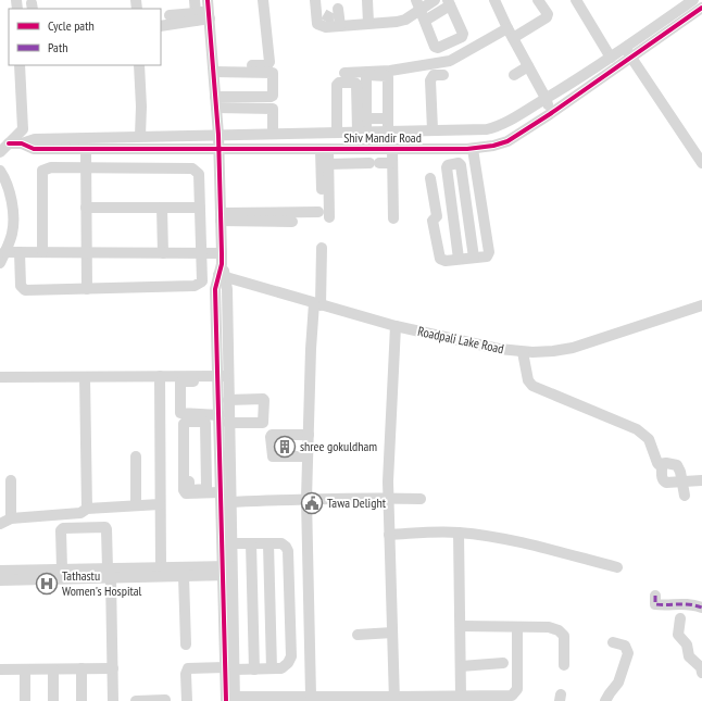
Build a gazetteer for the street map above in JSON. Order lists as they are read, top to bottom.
{
  "streets": {
    "street": ["Shiv Mandir Road", "Roadpali Lake Road"]
  },
  "places": {
    "building": ["shree gokuldham"],
    "public building": ["Tawa Delight"],
    "hospital": ["Tathastu Women's Hospital"]
  },
  "legend": ["Cycle path", "Path"]
}
